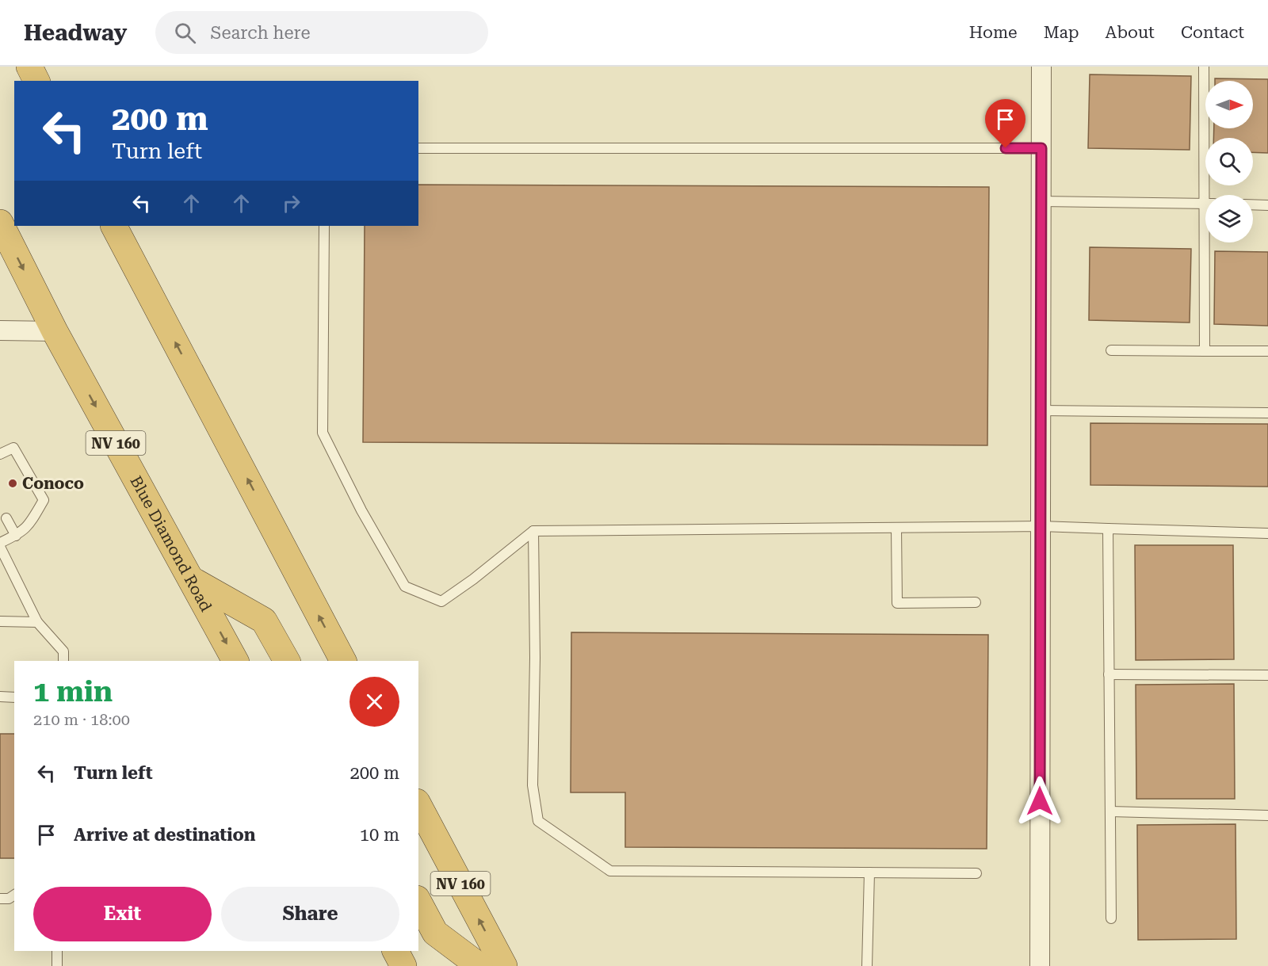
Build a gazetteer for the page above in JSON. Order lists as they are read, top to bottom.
{
  "streets": {
    "highway": ["NV 160", "Blue Diamond Road"]
  },
  "places": ["Conoco"],
  "north": "right",
  "page": {
    "header": "Headway",
    "search": "Search here",
    "nav": [
      "Home",
      "Map",
      "About",
      "Contact"
    ],
    "turn": ["200 m", "Turn left"],
    "heading": ["1 min", "210 m · 18:00"],
    "list": [
      {
        "name": "Turn left",
        "value": "200 m"
      },
      {
        "name": "Arrive at destination",
        "value": "10 m"
      }
    ],
    "buttons": ["Exit", "Share"]
  }
}
